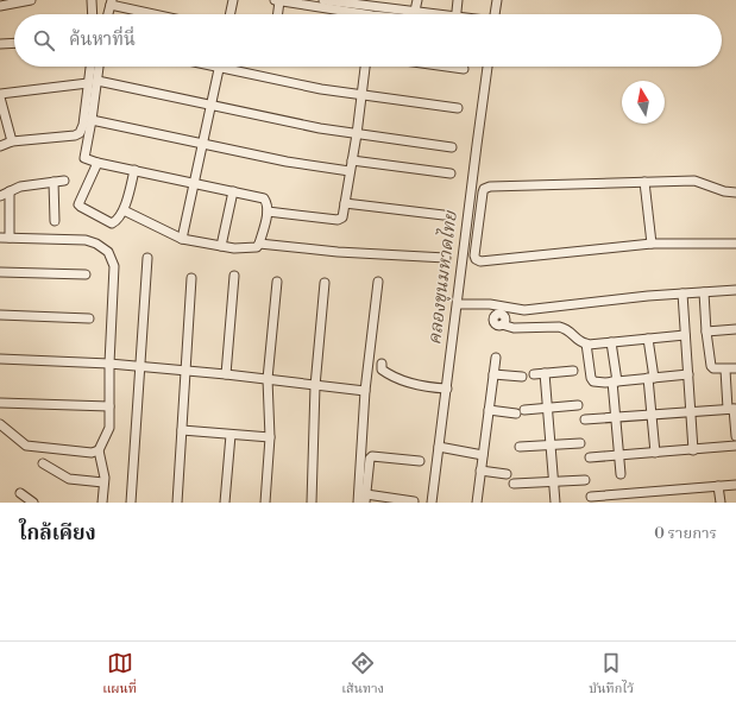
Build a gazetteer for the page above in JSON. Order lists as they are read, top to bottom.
{
  "water": ["คลองขุนมหาดไทย"],
  "north": "top",
  "page": {
    "search": "ค้นหาที่นี่",
    "heading": ["ใกล้เคียง", "0 รายการ"],
    "nav": ["แผนที่", "เส้นทาง", "บันทึกไว้"]
  }
}
